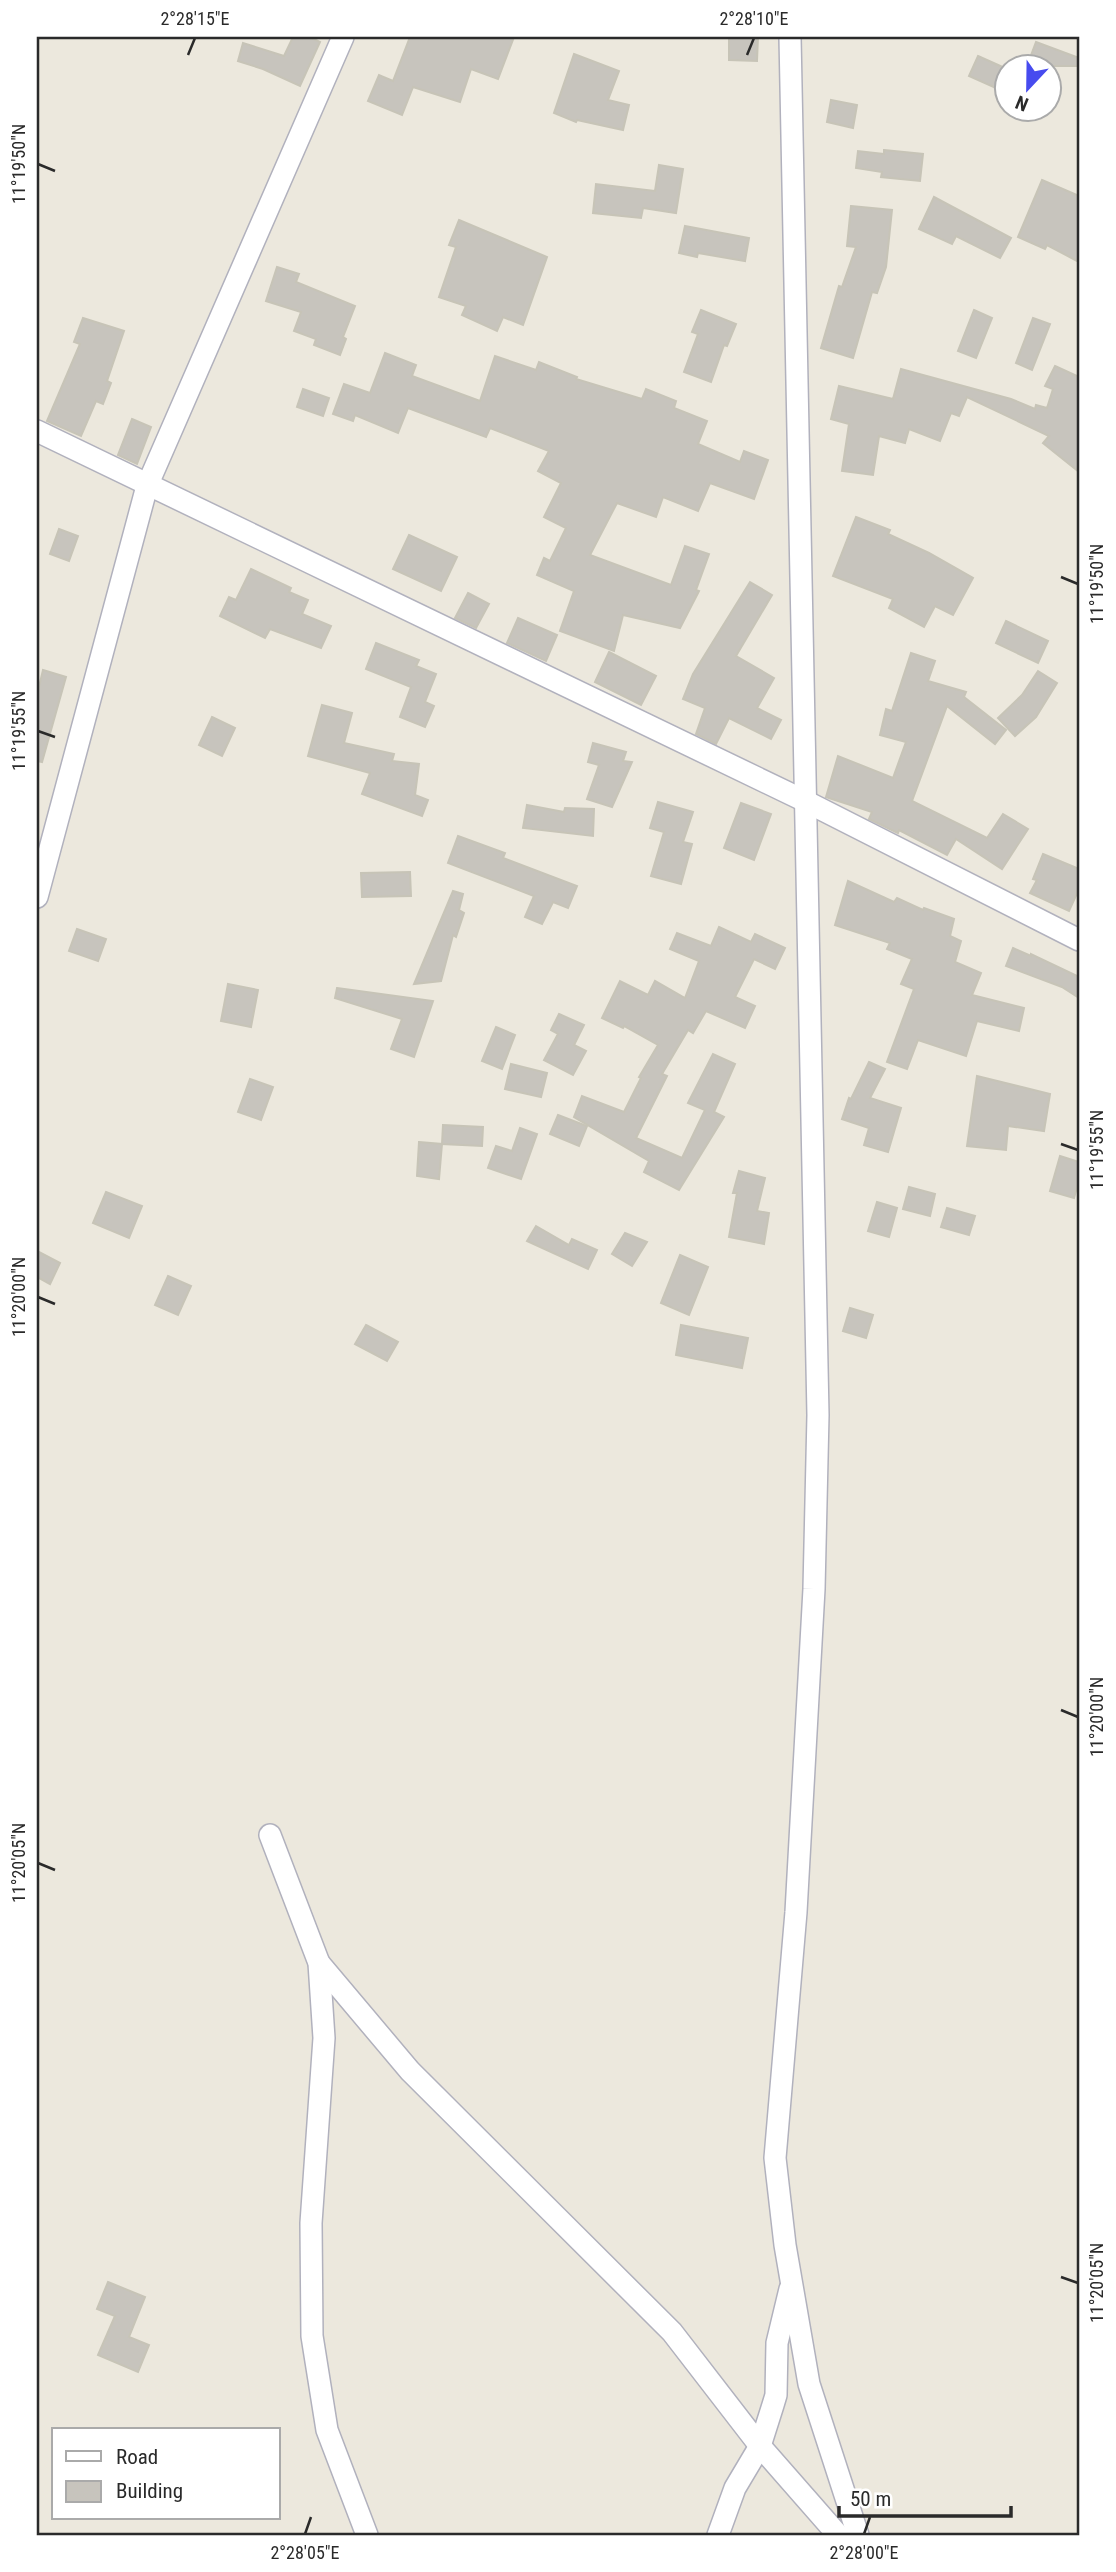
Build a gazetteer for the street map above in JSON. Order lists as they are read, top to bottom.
{
  "legend": ["Road", "Building"],
  "scale_bar": "50 m",
  "north": "bottom",
  "coordinates": [
    "2°28'15\"E",
    "2°28'10\"E",
    "11°19'50\"N",
    "11°19'55\"N",
    "11°20'00\"N",
    "11°20'05\"N",
    "2°28'05\"E",
    "2°28'00\"E"
  ]
}
